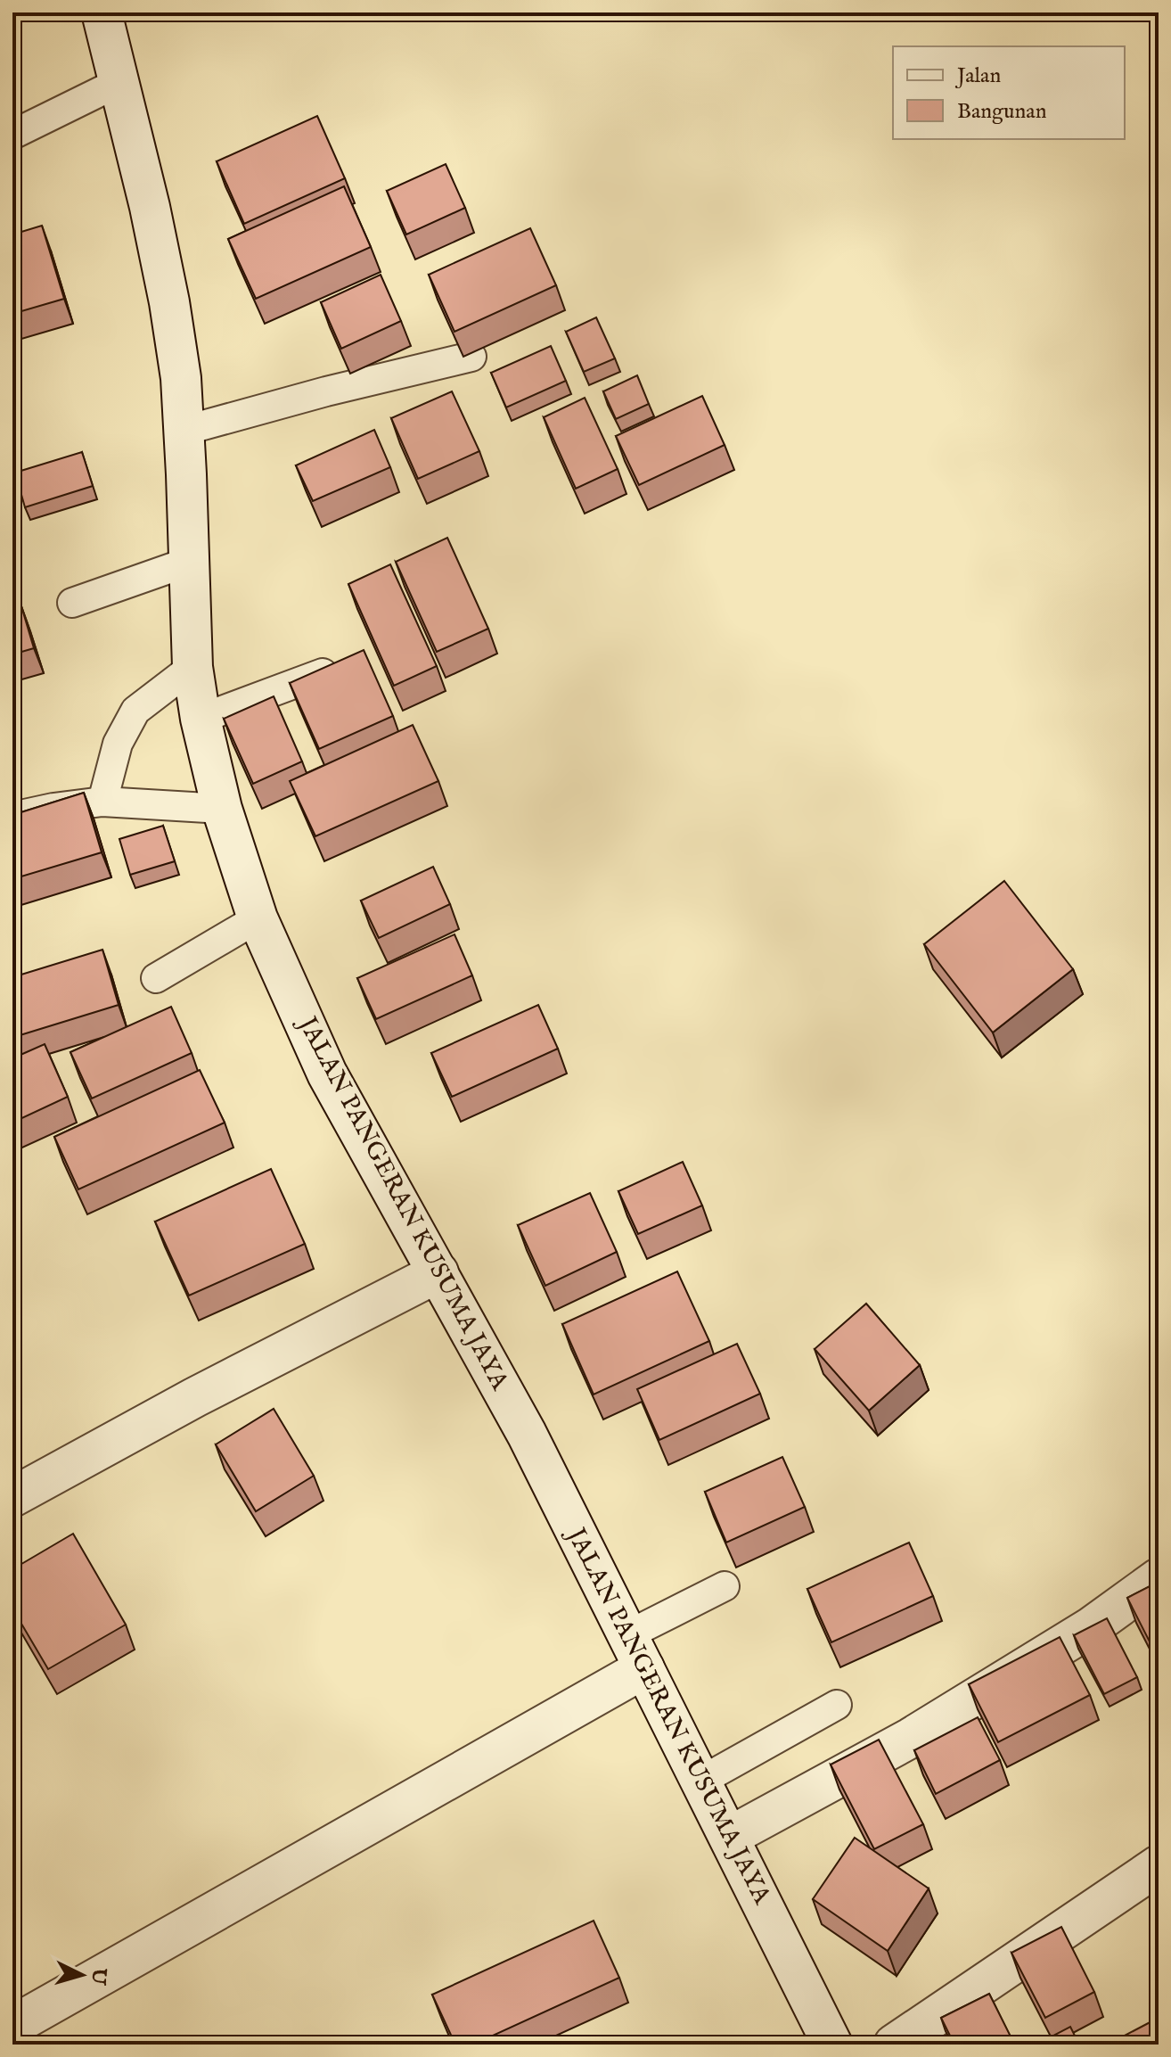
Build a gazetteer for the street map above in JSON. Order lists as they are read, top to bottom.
{
  "streets": {
    "street": ["JALAN PANGERAN KUSUMA JAYA"]
  },
  "legend": ["Jalan", "Bangunan"],
  "north": "right"
}
